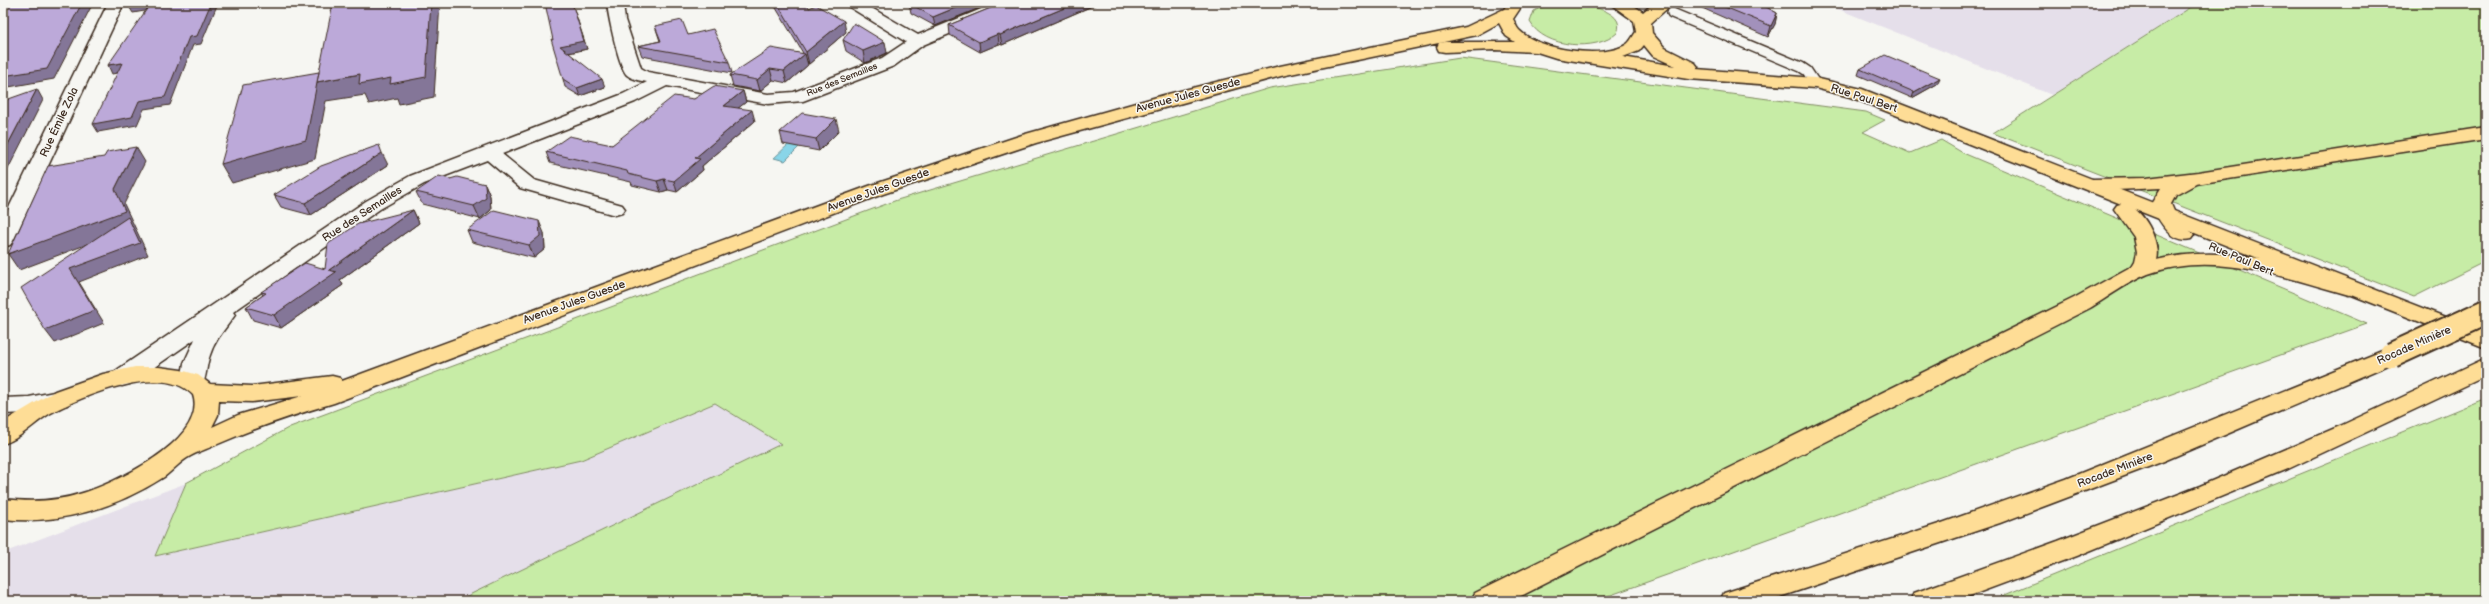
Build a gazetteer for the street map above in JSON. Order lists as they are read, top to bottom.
{
  "streets": {
    "main road": ["Avenue Jules Guesde", "Rue Paul Bert", "Rocade Minière"],
    "street": ["Rue des Semailles", "Rue Émile Zola"]
  },
  "crossings": [
    ["Rue des Semailles", "Avenue Jules Guesde"]
  ]
}
